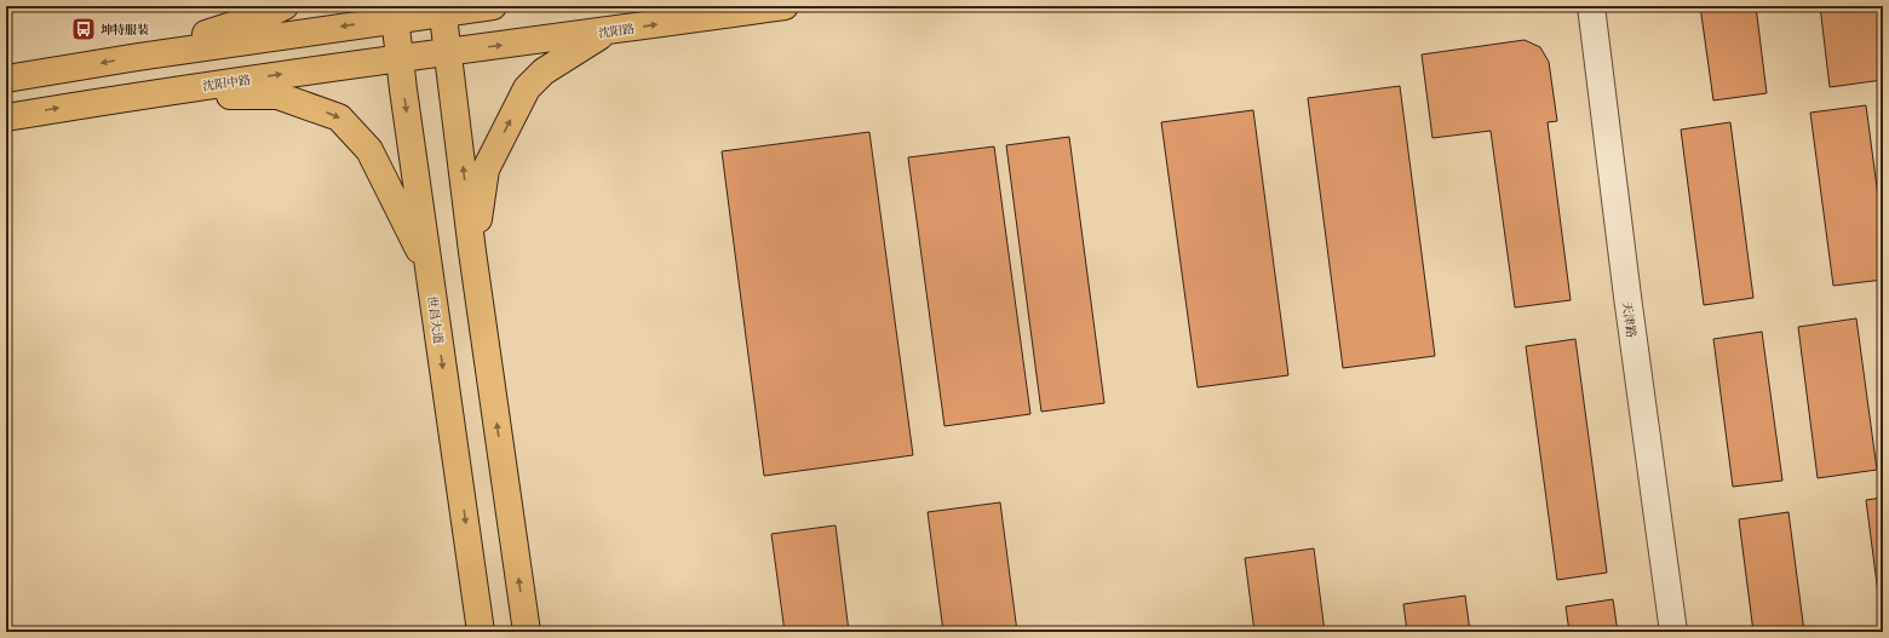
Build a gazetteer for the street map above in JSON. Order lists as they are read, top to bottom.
{
  "streets": {
    "main road": ["沈阳路", "沈阳中路", "世昌大道"],
    "street": ["天津路"]
  },
  "crossings": [
    ["沈阳路", "沈阳中路"],
    ["沈阳中路", "世昌大道"]
  ],
  "one_way": ["沈阳路"],
  "places": {
    "bus stop": ["坤特服装"]
  }
}
